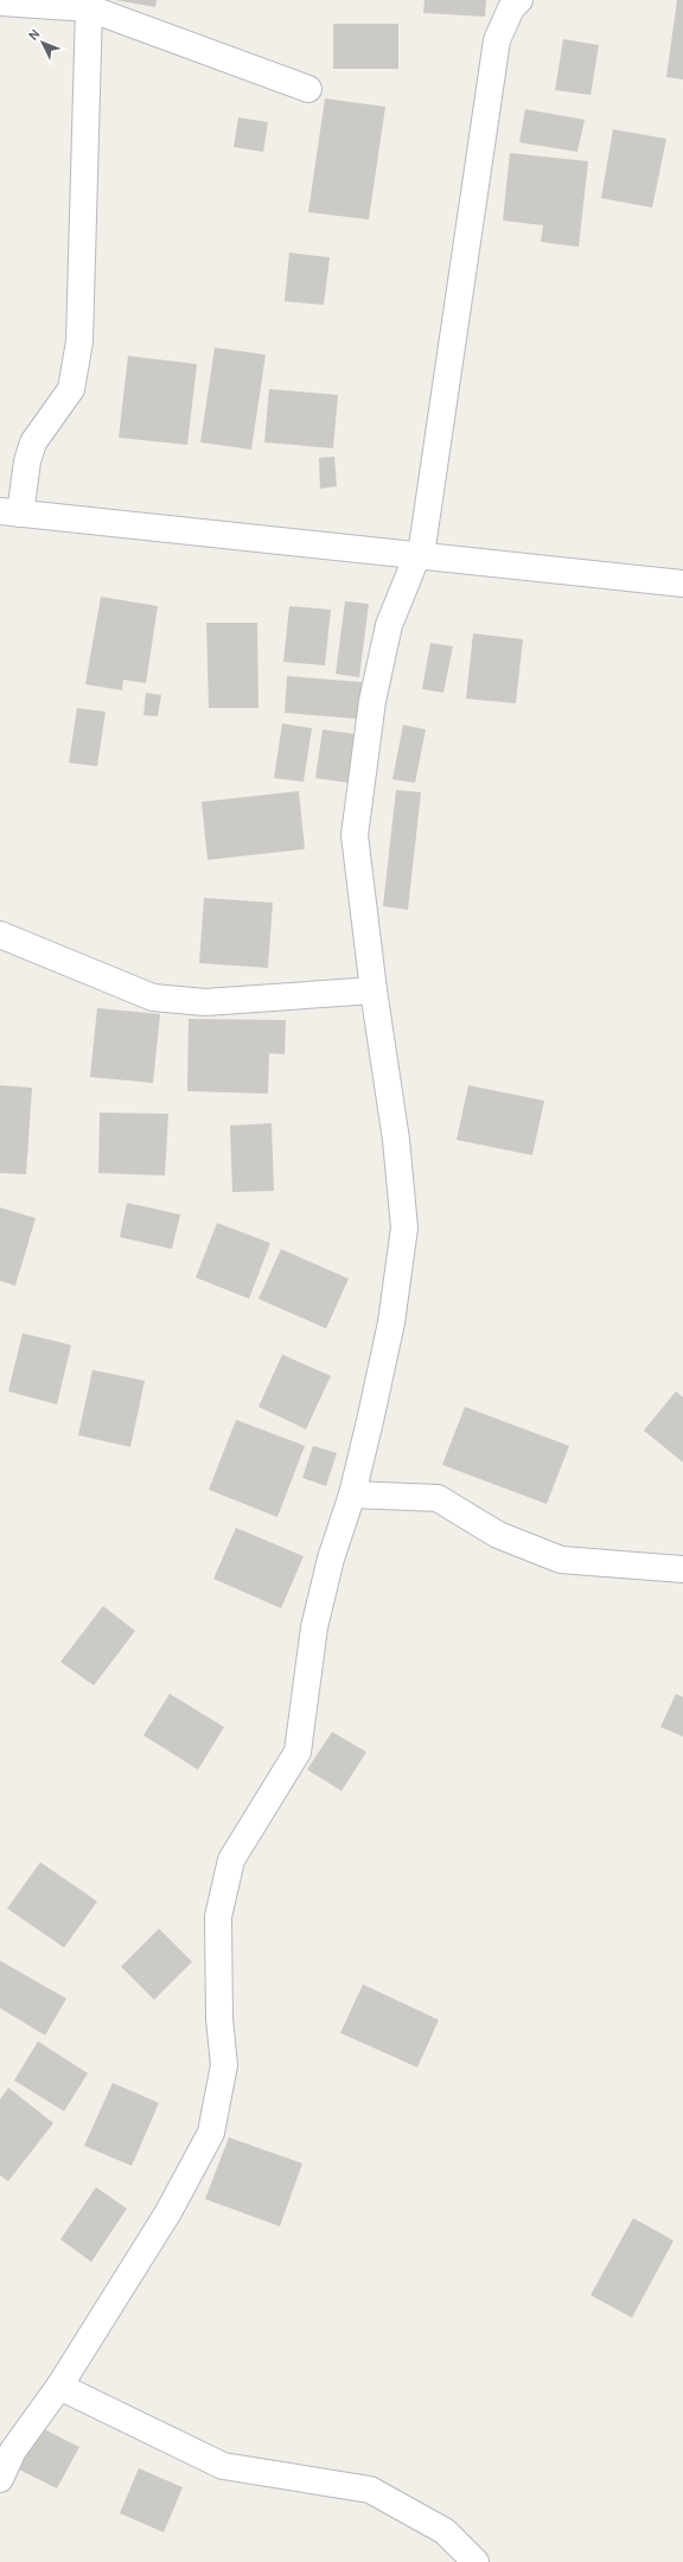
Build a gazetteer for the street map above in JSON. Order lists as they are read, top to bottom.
{
  "north": "top left"
}
